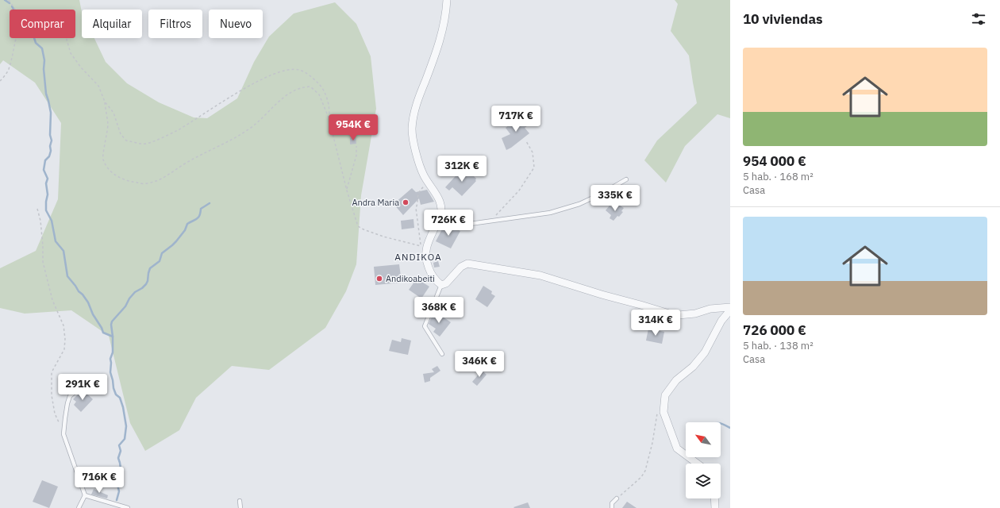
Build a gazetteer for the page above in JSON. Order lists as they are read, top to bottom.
{
  "districts": ["ANDIKOA"],
  "places": ["Andra Maria", "Andikoabeiti"],
  "north": "top left",
  "page": {
    "heading": "10 viviendas",
    "chip": [
      "Comprar",
      "Alquilar",
      "Filtros",
      "Nuevo"
    ],
    "list": [
      {
        "name": "954 000 €",
        "note": "5 hab. · 168 m² · Casa"
      },
      {
        "name": "726 000 €",
        "note": "5 hab. · 138 m² · Casa"
      }
    ],
    "price": [
      "717K €",
      "954K €",
      "312K €",
      "335K €",
      "726K €",
      "368K €",
      "314K €",
      "346K €",
      "291K €",
      "716K €"
    ]
  }
}
